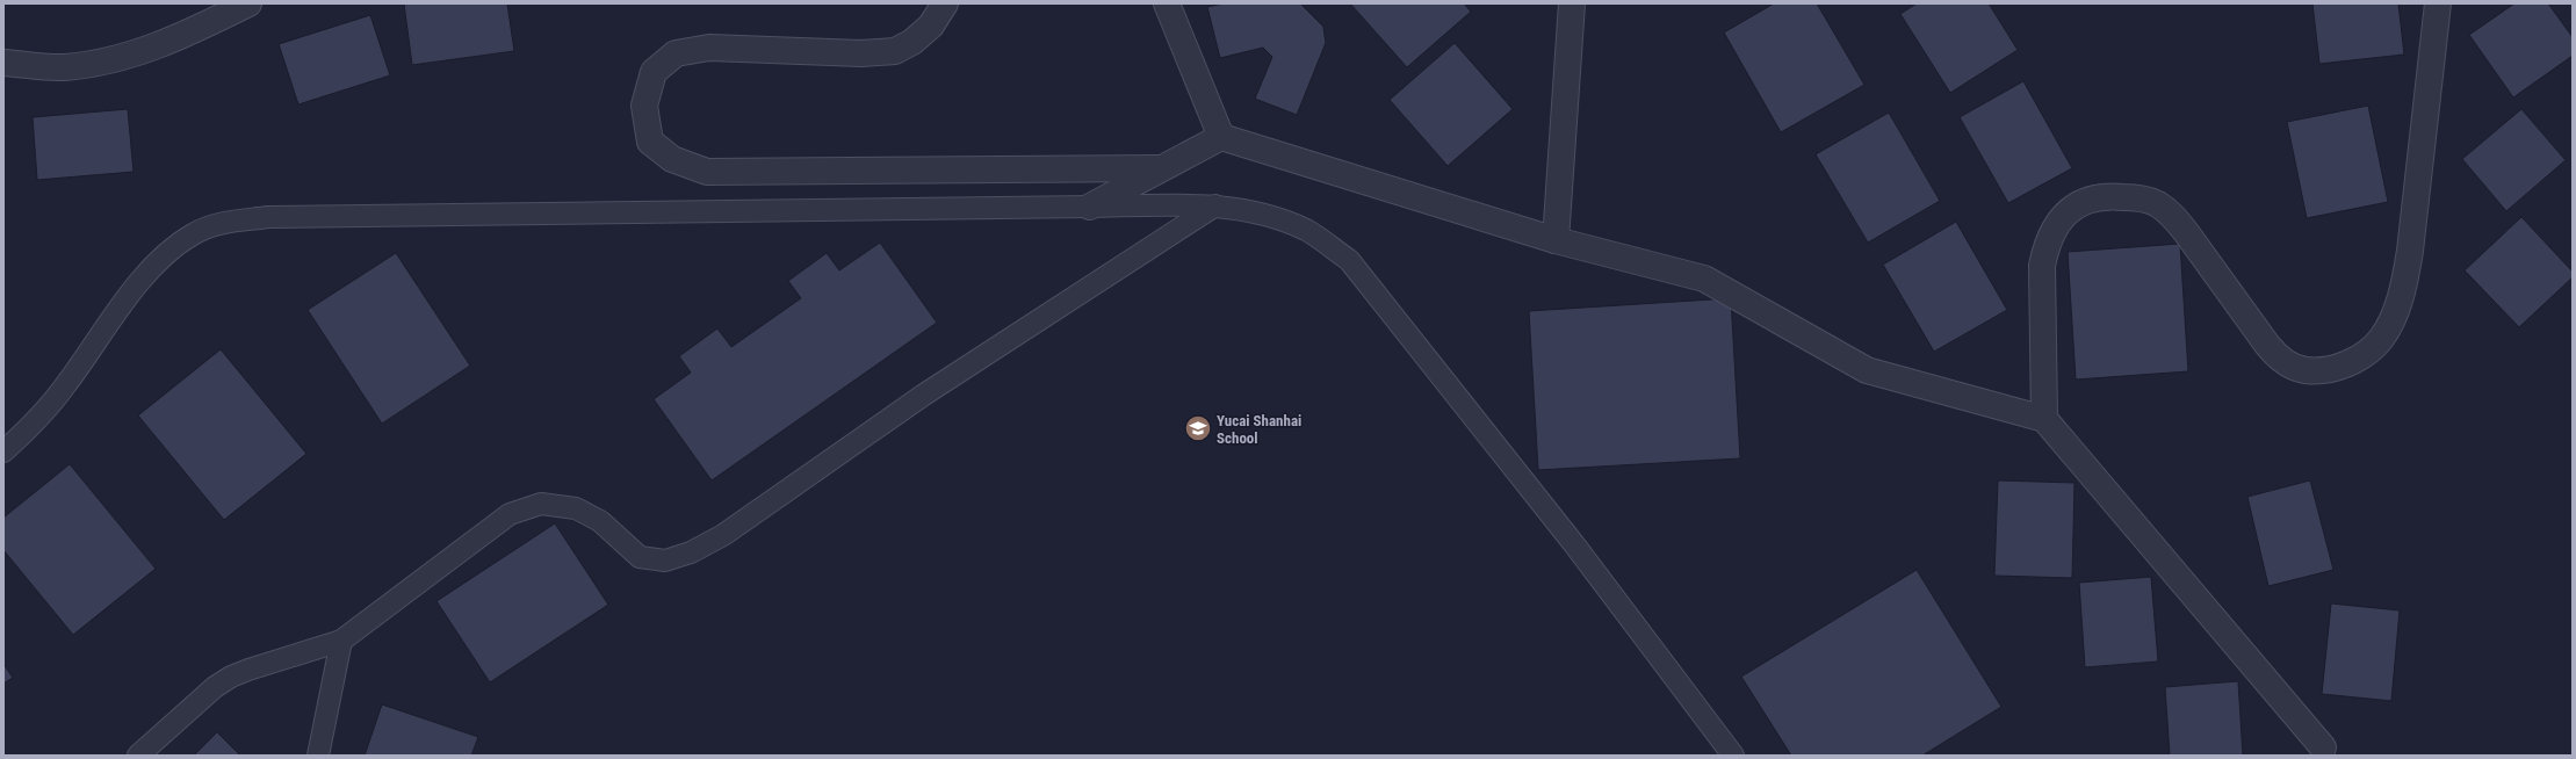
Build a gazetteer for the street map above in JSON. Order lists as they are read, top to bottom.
{
  "places": {
    "school or university": ["Yucai Shanhai School"]
  }
}
